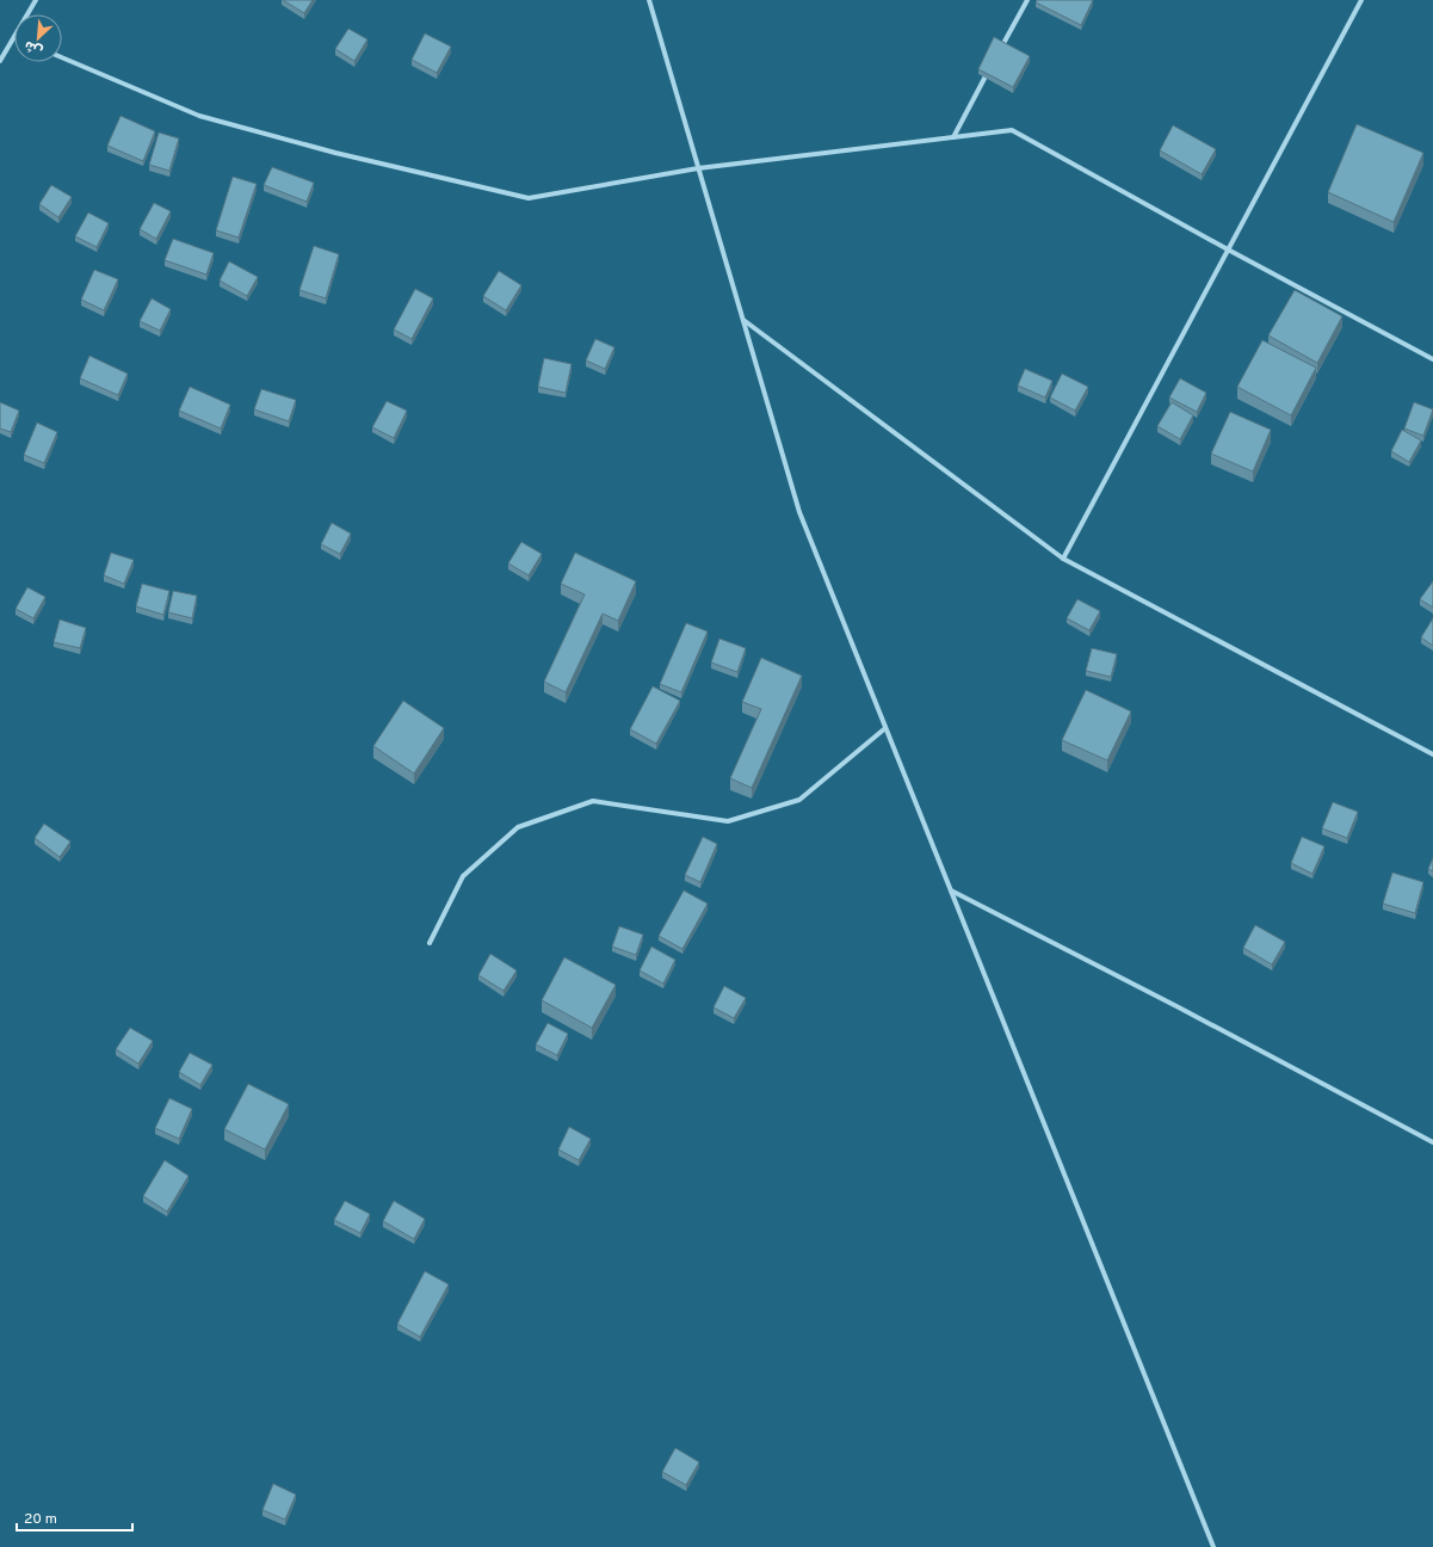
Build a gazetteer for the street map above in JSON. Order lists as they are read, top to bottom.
{
  "scale_bar": "20 m",
  "north": "bottom left"
}
